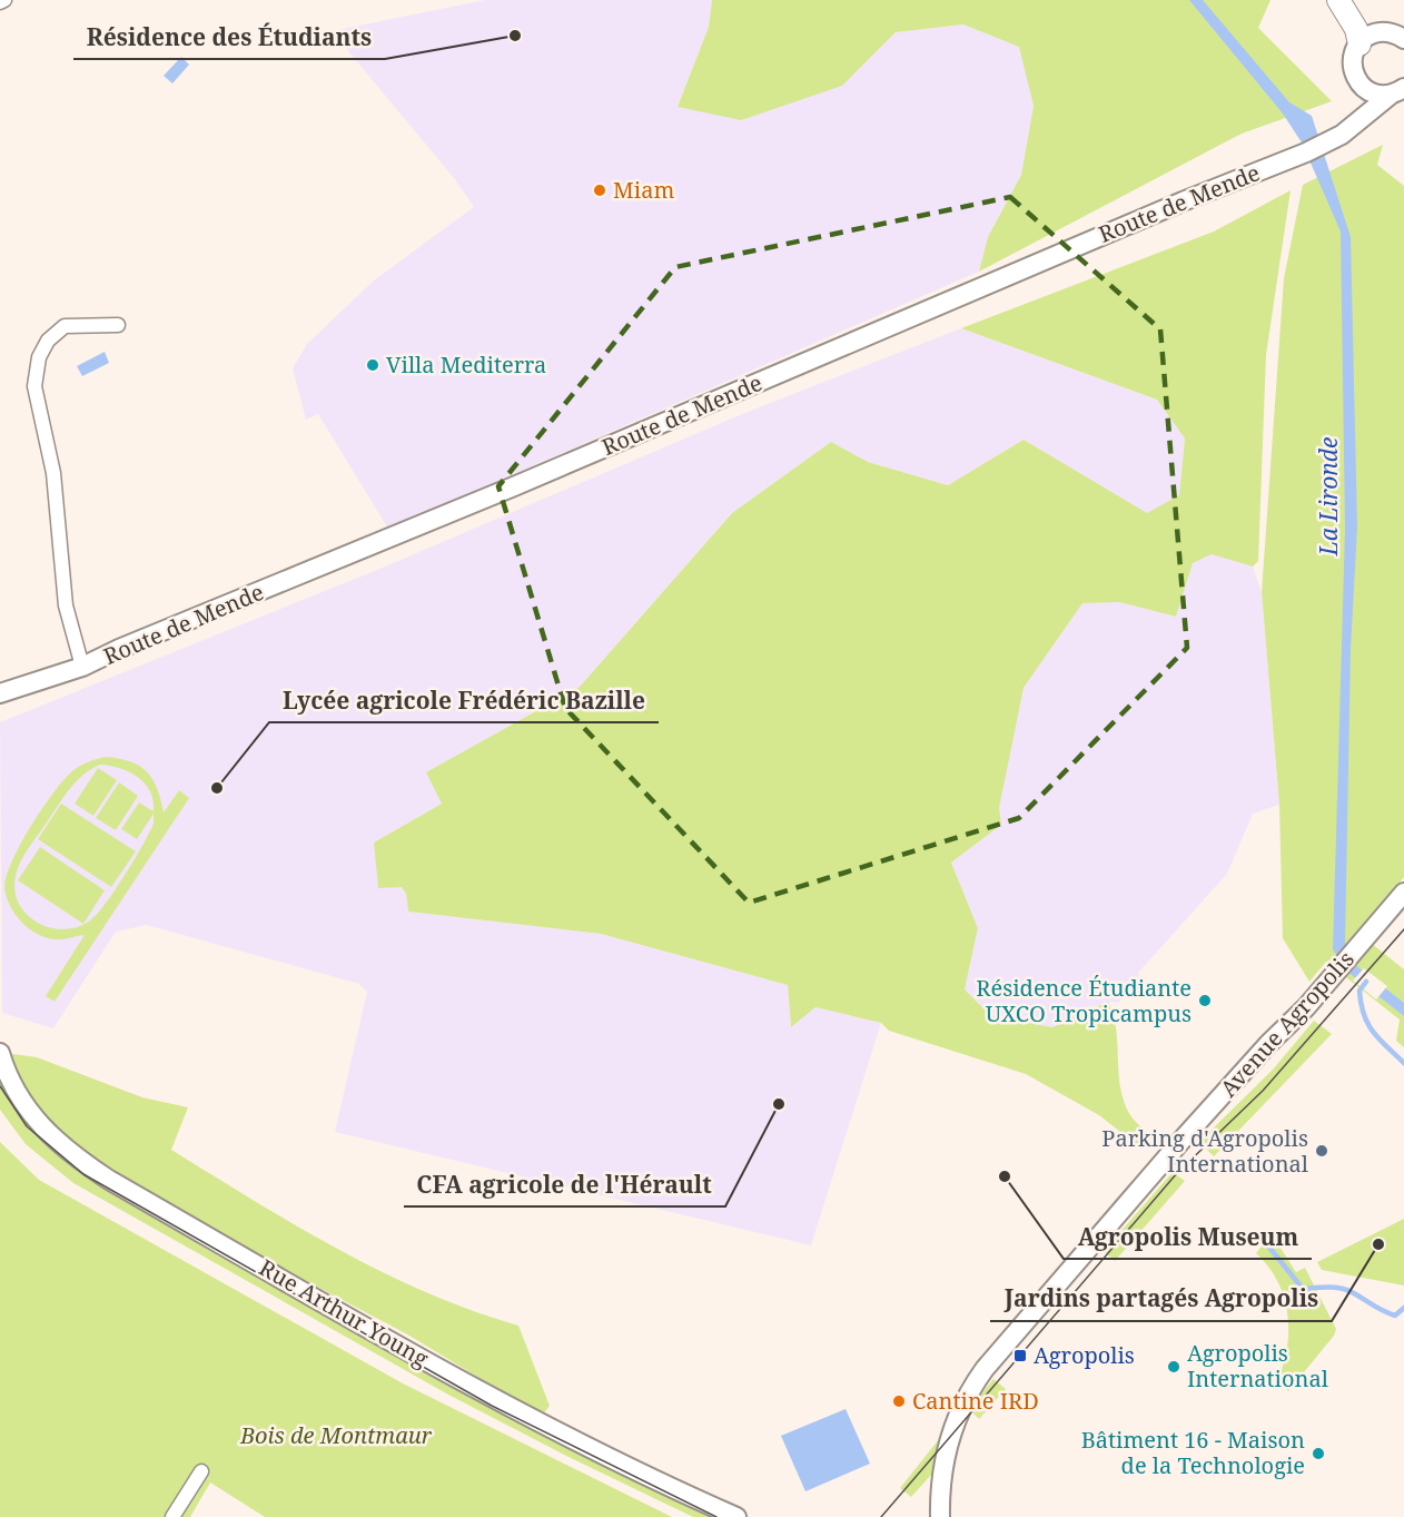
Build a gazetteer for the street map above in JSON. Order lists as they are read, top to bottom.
{
  "streets": {
    "main road": ["Route de Mende", "Avenue Agropolis", "Rue Arthur Young"]
  },
  "water": ["La Lironde"],
  "parks": ["Bois de Montmaur"],
  "places": {
    "other": [
      "Résidence des Étudiants",
      "Miam",
      "Villa Mediterra",
      "Lycée agricole Frédéric Bazille",
      "Résidence Étudiante UXCO Tropicampus",
      "CFA agricole de l'Hérault",
      "Parking d'Agropolis International",
      "Agropolis Museum",
      "Jardins partagés Agropolis",
      "Agropolis International",
      "Cantine IRD",
      "Bâtiment 16 - Maison de la Technologie"
    ],
    "transit": ["Agropolis"]
  }
}
